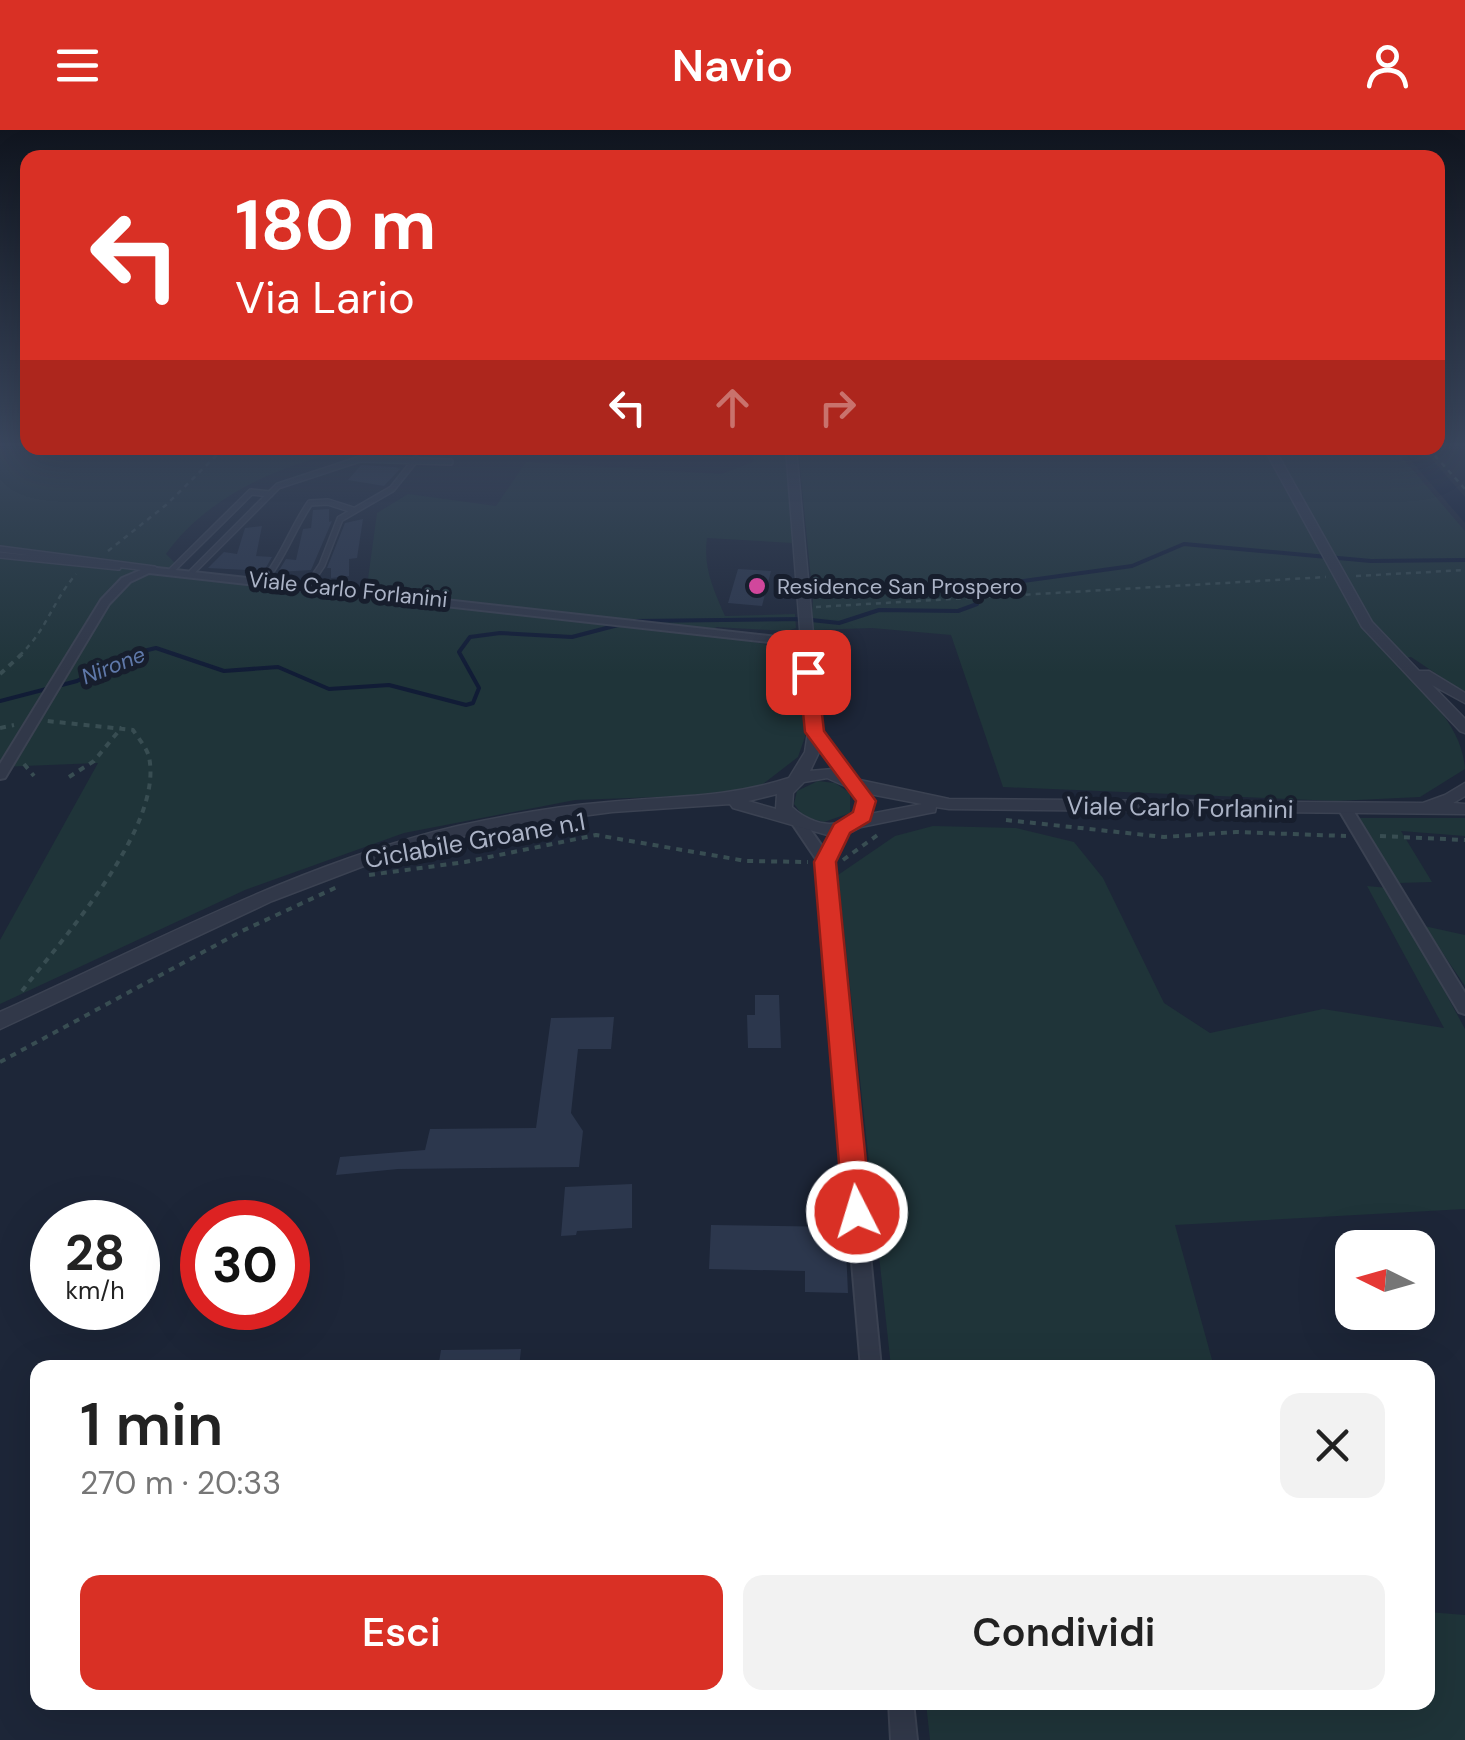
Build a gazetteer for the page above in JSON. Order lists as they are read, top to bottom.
{
  "streets": {
    "street": ["Viale Carlo Forlanini"],
    "path": ["Ciclabile Groane n.1"]
  },
  "water": ["Nirone"],
  "places": ["Residence San Prospero"],
  "north": "left",
  "page": {
    "header": "Navio",
    "turn": ["180 m", "Via Lario"],
    "speed": "28 km/h",
    "limit": "30",
    "heading": ["1 min", "270 m · 20:33"],
    "buttons": ["Esci", "Condividi"]
  }
}
